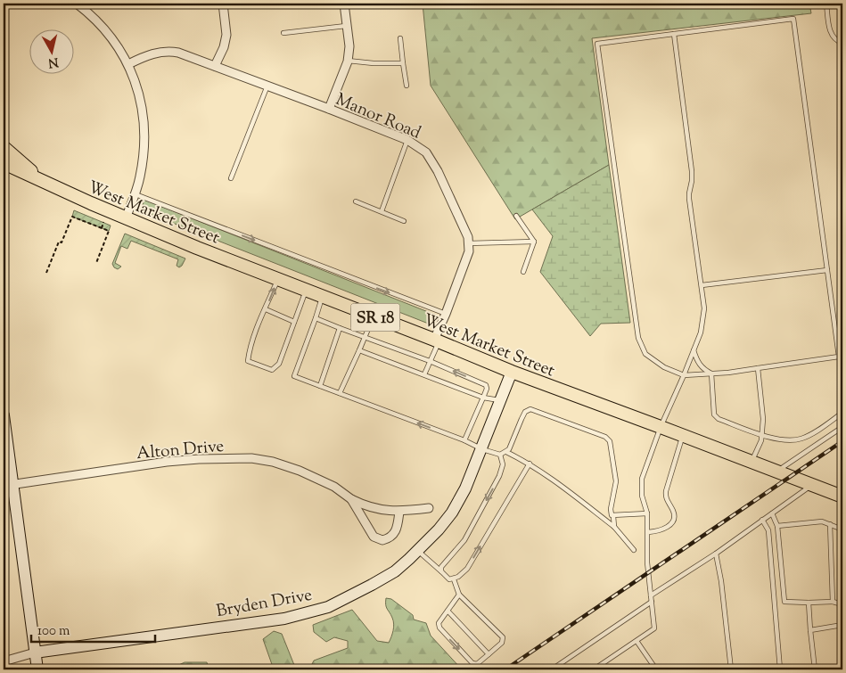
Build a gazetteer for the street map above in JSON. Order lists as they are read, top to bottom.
{
  "streets": {
    "main road": ["West Market Street", "SR 18"],
    "street": ["Manor Road", "Alton Drive", "Bryden Drive"]
  },
  "crossings": [
    ["Manor Road", "West Market Street"],
    ["West Market Street", "Bryden Drive"]
  ],
  "scale_bar": "100 m",
  "north": "bottom"
}
